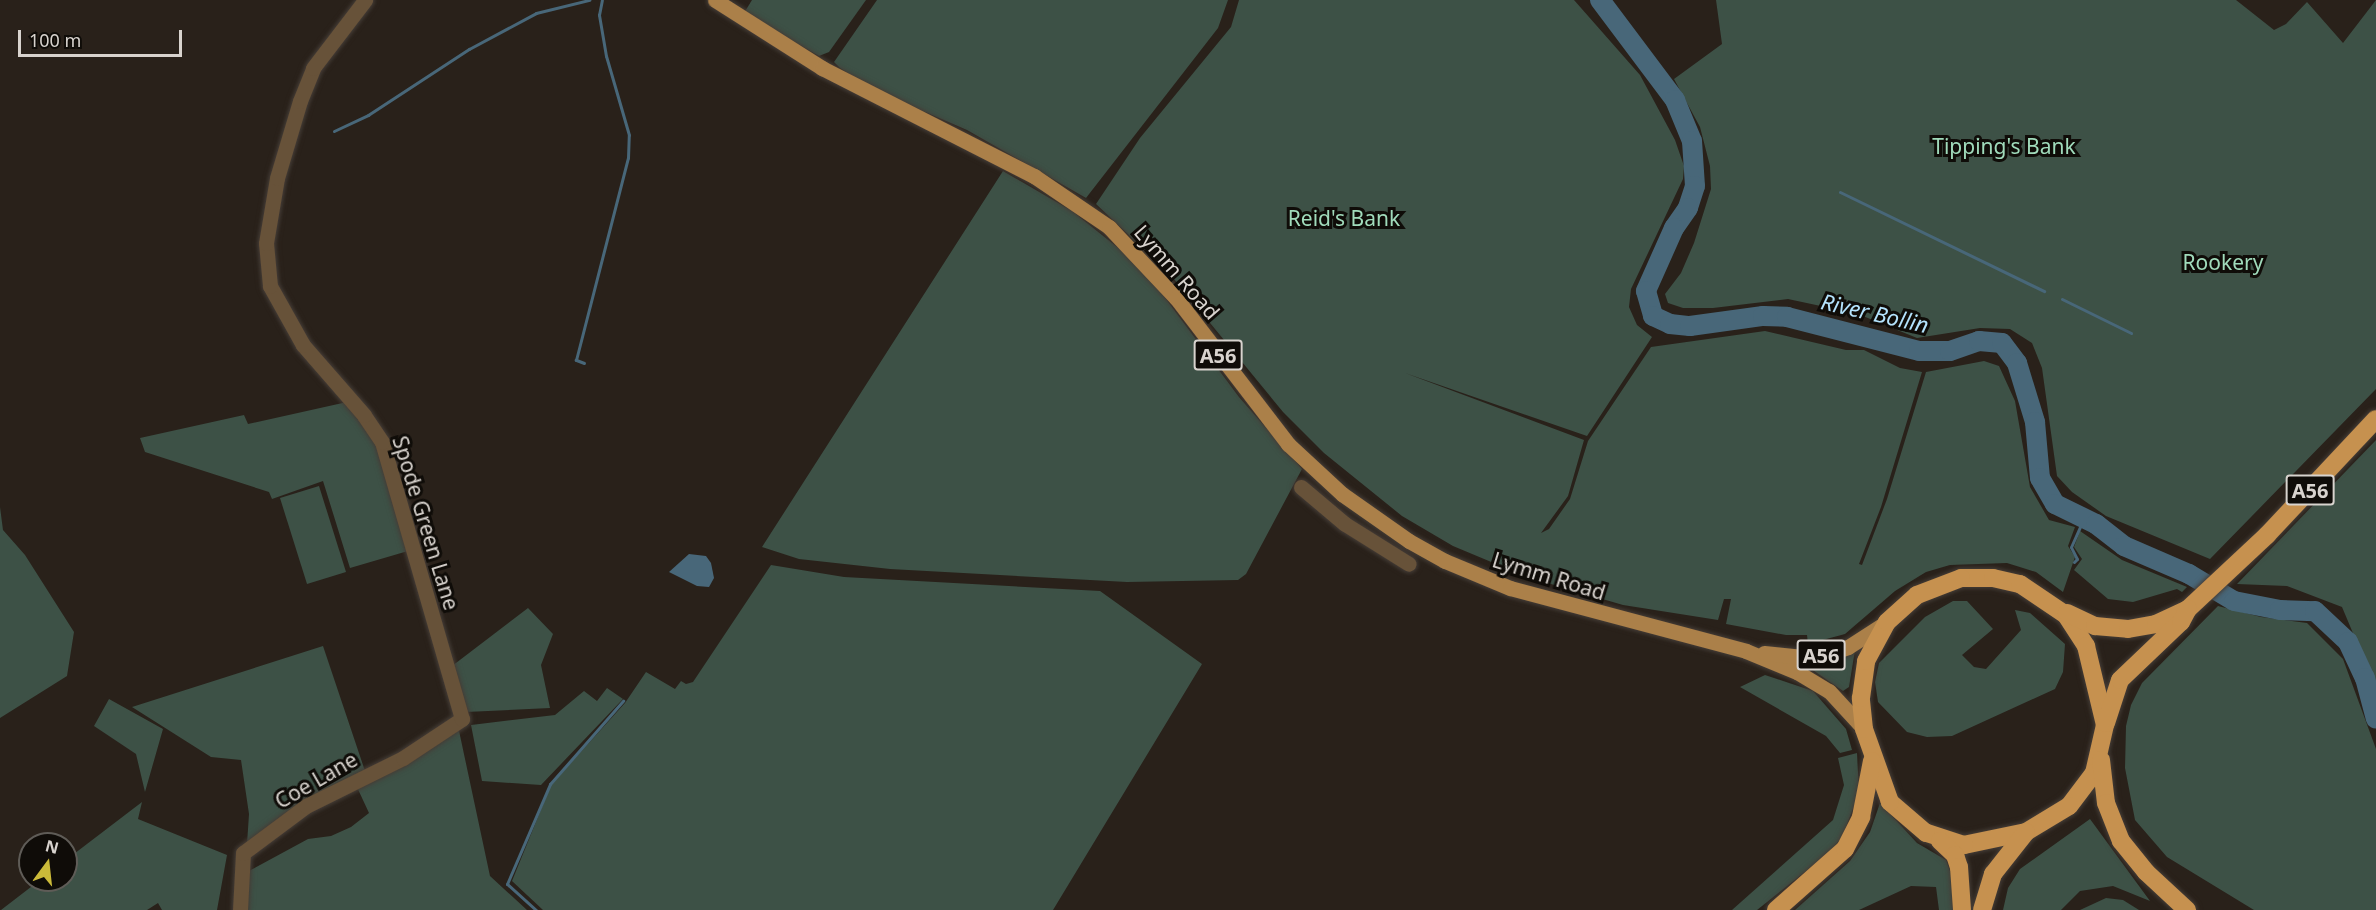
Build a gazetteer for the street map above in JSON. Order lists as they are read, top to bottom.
{
  "streets": {
    "highway": ["A56"],
    "main road": ["Lymm Road"],
    "street": ["Spode Green Lane", "Coe Lane"]
  },
  "crossings": [
    ["Lymm Road", "A56"],
    ["Spode Green Lane", "Coe Lane"]
  ],
  "water": ["River Bollin"],
  "parks": ["Tipping's Bank", "Reid's Bank", "Rookery"],
  "scale_bar": "100 m",
  "north": "top"
}
